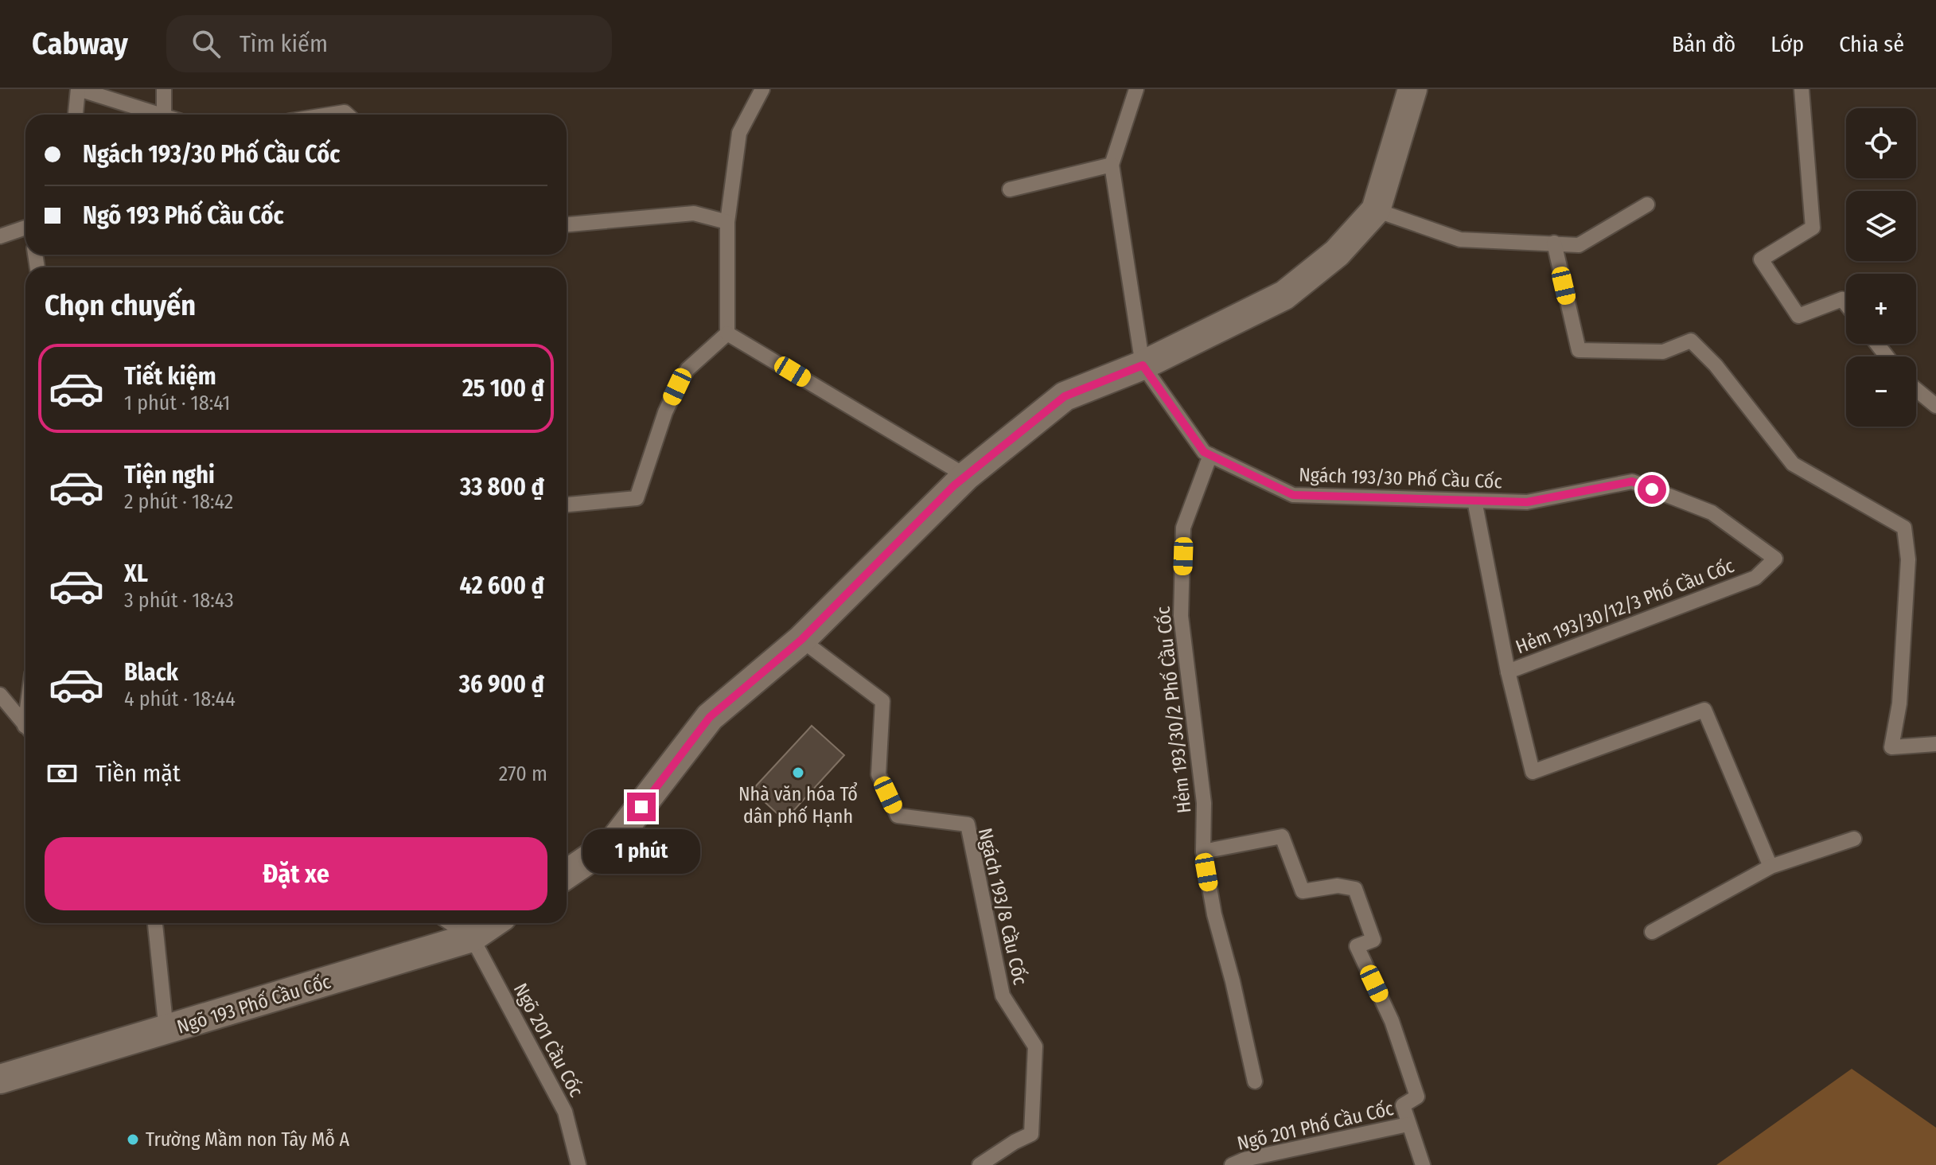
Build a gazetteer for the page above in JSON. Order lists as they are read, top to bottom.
{
  "streets": {
    "street": ["Ngõ 193 Phố Cầu Cốc"],
    "lane": [
      "Ngách 193/30 Phố Cầu Cốc",
      "Hẻm 193/30/12/3 Phố Cầu Cốc",
      "Hẻm 193/30/2 Phố Cầu Cốc",
      "Ngách 193/8 Cầu Cốc",
      "Ngõ 201 Cầu Cốc",
      "Ngõ 201 Phố Cầu Cốc"
    ]
  },
  "crossings": [
    ["Ngách 193/30 Phố Cầu Cốc", "Hẻm 193/30/12/3 Phố Cầu Cốc"],
    ["Ngách 193/30 Phố Cầu Cốc", "Hẻm 193/30/2 Phố Cầu Cốc"],
    ["Ngõ 193 Phố Cầu Cốc", "Ngõ 201 Cầu Cốc"]
  ],
  "places": ["Nhà văn hóa Tổ dân phố Hạnh", "Trường Mầm non Tây Mỗ A"],
  "page": {
    "header": "Cabway",
    "search": "Tìm kiếm",
    "nav": ["Bản đồ", "Lớp", "Chia sẻ"],
    "map_buttons": ["+", "−"],
    "banner": ["Ngách 193/30 Phố Cầu Cốc", "Ngõ 193 Phố Cầu Cốc"],
    "heading": "Chọn chuyến",
    "list": [
      {
        "name": "Tiết kiệm",
        "note": "1 phút · 18:41",
        "value": "25 100 ₫"
      },
      {
        "name": "Tiện nghi",
        "note": "2 phút · 18:42",
        "value": "33 800 ₫"
      },
      {
        "name": "XL",
        "note": "3 phút · 18:43",
        "value": "42 600 ₫"
      },
      {
        "name": "Black",
        "note": "4 phút · 18:44",
        "value": "36 900 ₫"
      }
    ],
    "pay": ["Tiền mặt", "270 m"],
    "buttons": "Đặt xe",
    "bubble": "1 phút"
  }
}
